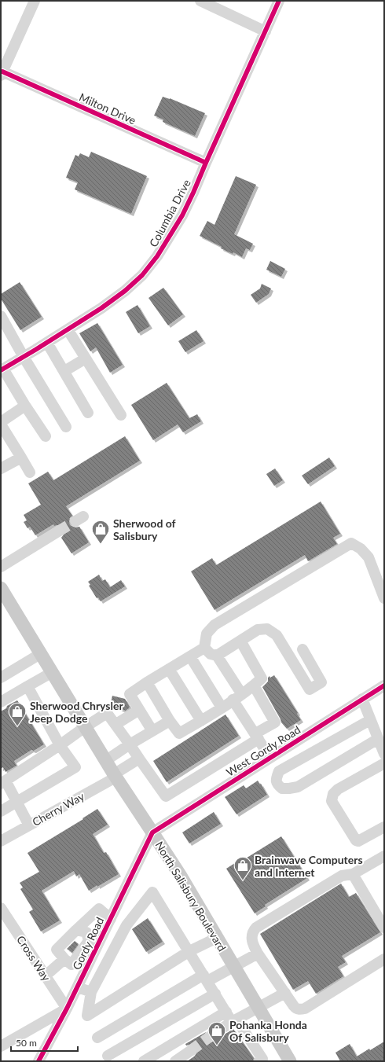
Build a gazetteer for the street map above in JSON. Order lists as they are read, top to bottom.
{
  "streets": {
    "main road": ["North Salisbury Boulevard"],
    "street": [
      "Milton Drive",
      "Columbia Drive",
      "West Gordy Road",
      "Cherry Way",
      "Gordy Road",
      "Cross Way"
    ]
  },
  "crossings": [
    ["Milton Drive", "Columbia Drive"],
    ["West Gordy Road", "North Salisbury Boulevard"],
    ["West Gordy Road", "Gordy Road"],
    ["Cherry Way", "North Salisbury Boulevard"],
    ["North Salisbury Boulevard", "Gordy Road"],
    ["Gordy Road", "Cross Way"]
  ],
  "places": {
    "shop": [
      "Sherwood of Salisbury",
      "Sherwood Chrysler Jeep Dodge",
      "Brainwave Computers and Internet",
      "Pohanka Honda Of Salisbury"
    ]
  },
  "scale_bar": "50 m"
}
